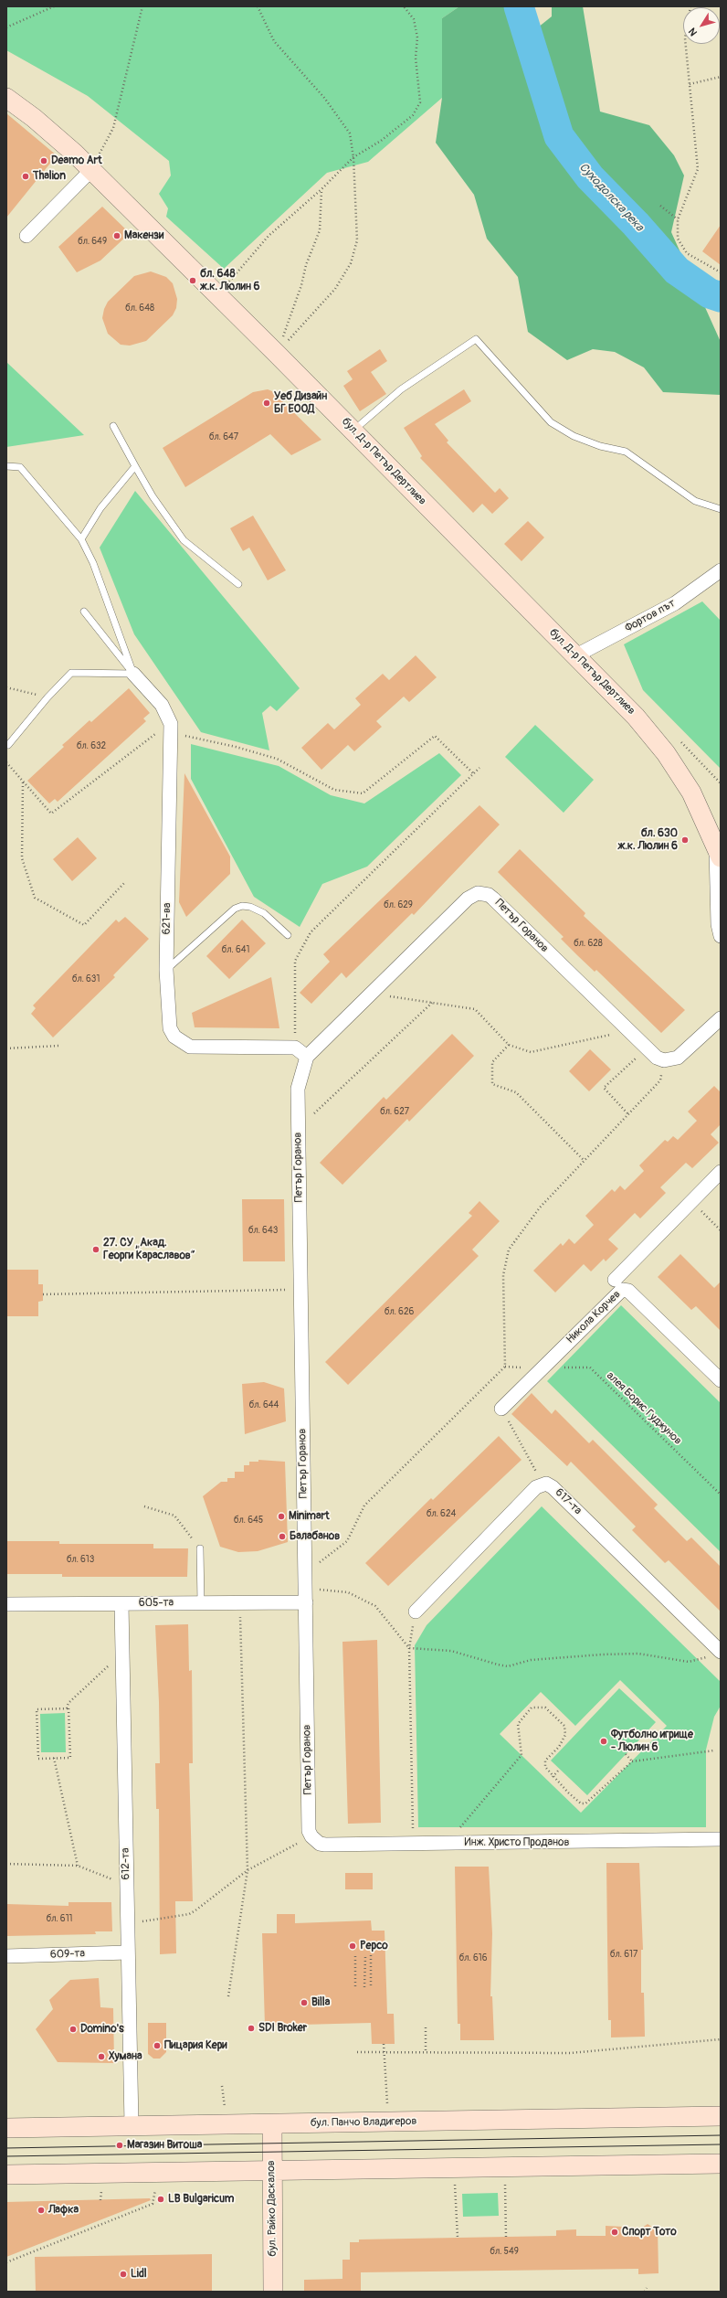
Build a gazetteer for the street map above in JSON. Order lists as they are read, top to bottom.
{
  "streets": {
    "main road": ["бул. Д-р Петър Дертлиев", "бул. Панчо Владигеров", "бул. Райко Даскалов"],
    "street": [
      "Фортов път",
      "621-ва",
      "Петър Горанов",
      "Никола Корчев",
      "617-та",
      "605-та",
      "Инж. Христо Проданов",
      "612-та",
      "609-та"
    ],
    "path": ["алея Борис Гуджунов"]
  },
  "crossings": [
    ["бул. Д-р Петър Дертлиев", "Фортов път"],
    ["Петър Горанов", "605-та"],
    ["Петър Горанов", "Инж. Христо Проданов"],
    ["Никола Корчев", "алея Борис Гуджунов"],
    ["605-та", "612-та"],
    ["612-та", "609-та"],
    ["612-та", "бул. Панчо Владигеров"],
    ["бул. Панчо Владигеров", "бул. Райко Даскалов"]
  ],
  "water": ["Суходолска река"],
  "places": [
    "Deamo Art",
    "Thalion",
    "Макензи",
    "бл. 648 ж.к. Люлин 6",
    "Уеб Дизайн БГ ЕООД",
    "бл. 630 ж.к. Люлин 6",
    "27. СУ „Акад. Георги Караславов“",
    "Minimart",
    "Балабанов",
    "Футболно игрище - Люлин 6",
    "Pepco",
    "Billa",
    "SDI Broker",
    "Domino's",
    "Пицария Кери",
    "Хумана",
    "Магазин Витоша",
    "LB Bulgaricum",
    "Лафка",
    "Спорт Тото",
    "Lidl"
  ],
  "house_numbers": [
    "бл. 649",
    "бл. 648",
    "бл. 647",
    "бл. 632",
    "бл. 629",
    "бл. 628",
    "бл. 641",
    "бл. 631",
    "бл. 627",
    "бл. 643",
    "бл. 626",
    "бл. 644",
    "бл. 624",
    "бл. 645",
    "бл. 613",
    "бл. 611",
    "бл. 617",
    "бл. 616",
    "бл. 549"
  ],
  "north": "bottom left"
}
